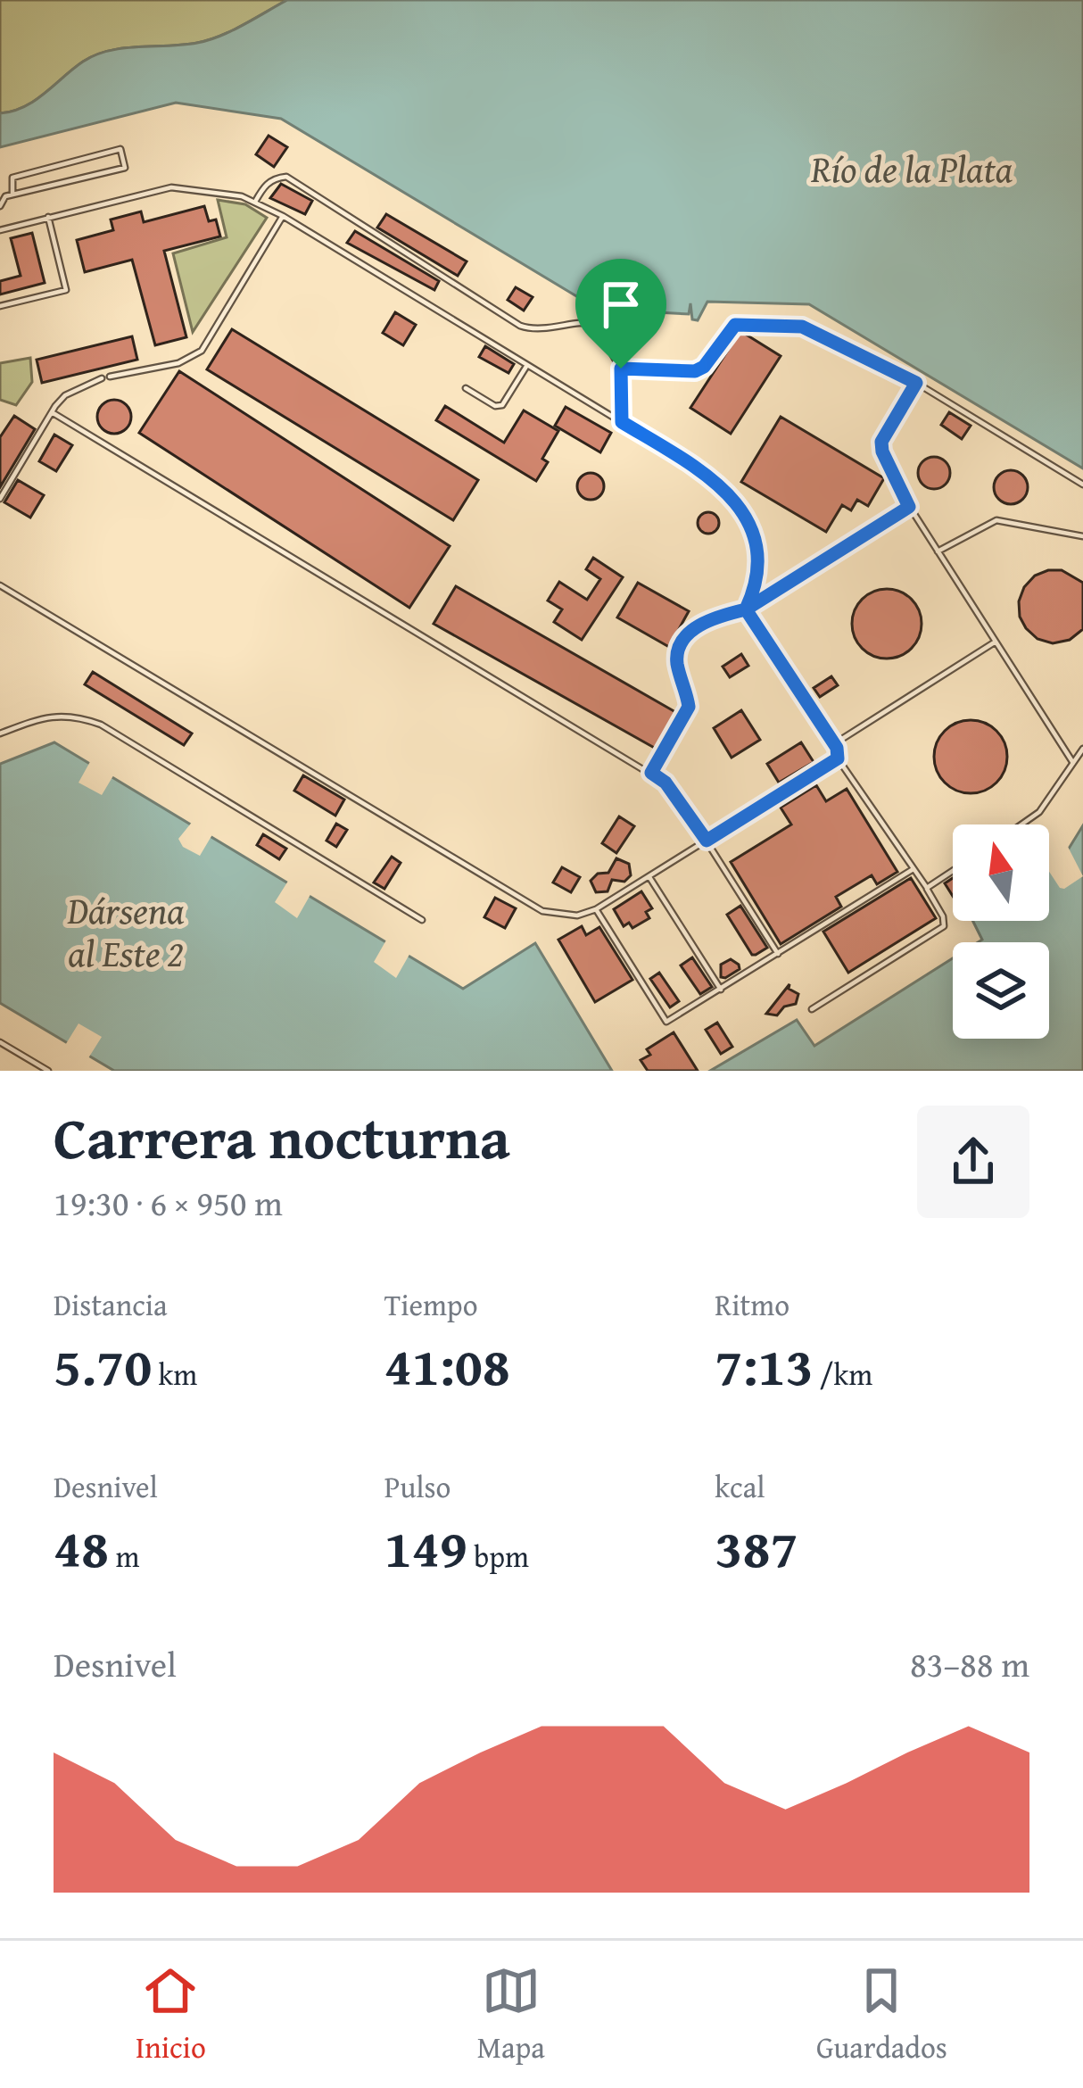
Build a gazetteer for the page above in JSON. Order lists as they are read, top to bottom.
{
  "water": ["Río de la Plata", "Dársena al Este 2"],
  "north": "top",
  "page": {
    "heading": ["Carrera nocturna", "19:30 · 6 × 950 m"],
    "stats": [
      ["Distancia", "5.70 km"],
      ["Tiempo", "41:08"],
      ["Ritmo", "7:13 /km"],
      ["Desnivel", "48 m"],
      ["Pulso", "149 bpm"],
      ["kcal", "387"]
    ],
    "chart": ["Desnivel", "83–88 m"],
    "tabs": ["Inicio", "Mapa", "Guardados"]
  }
}
